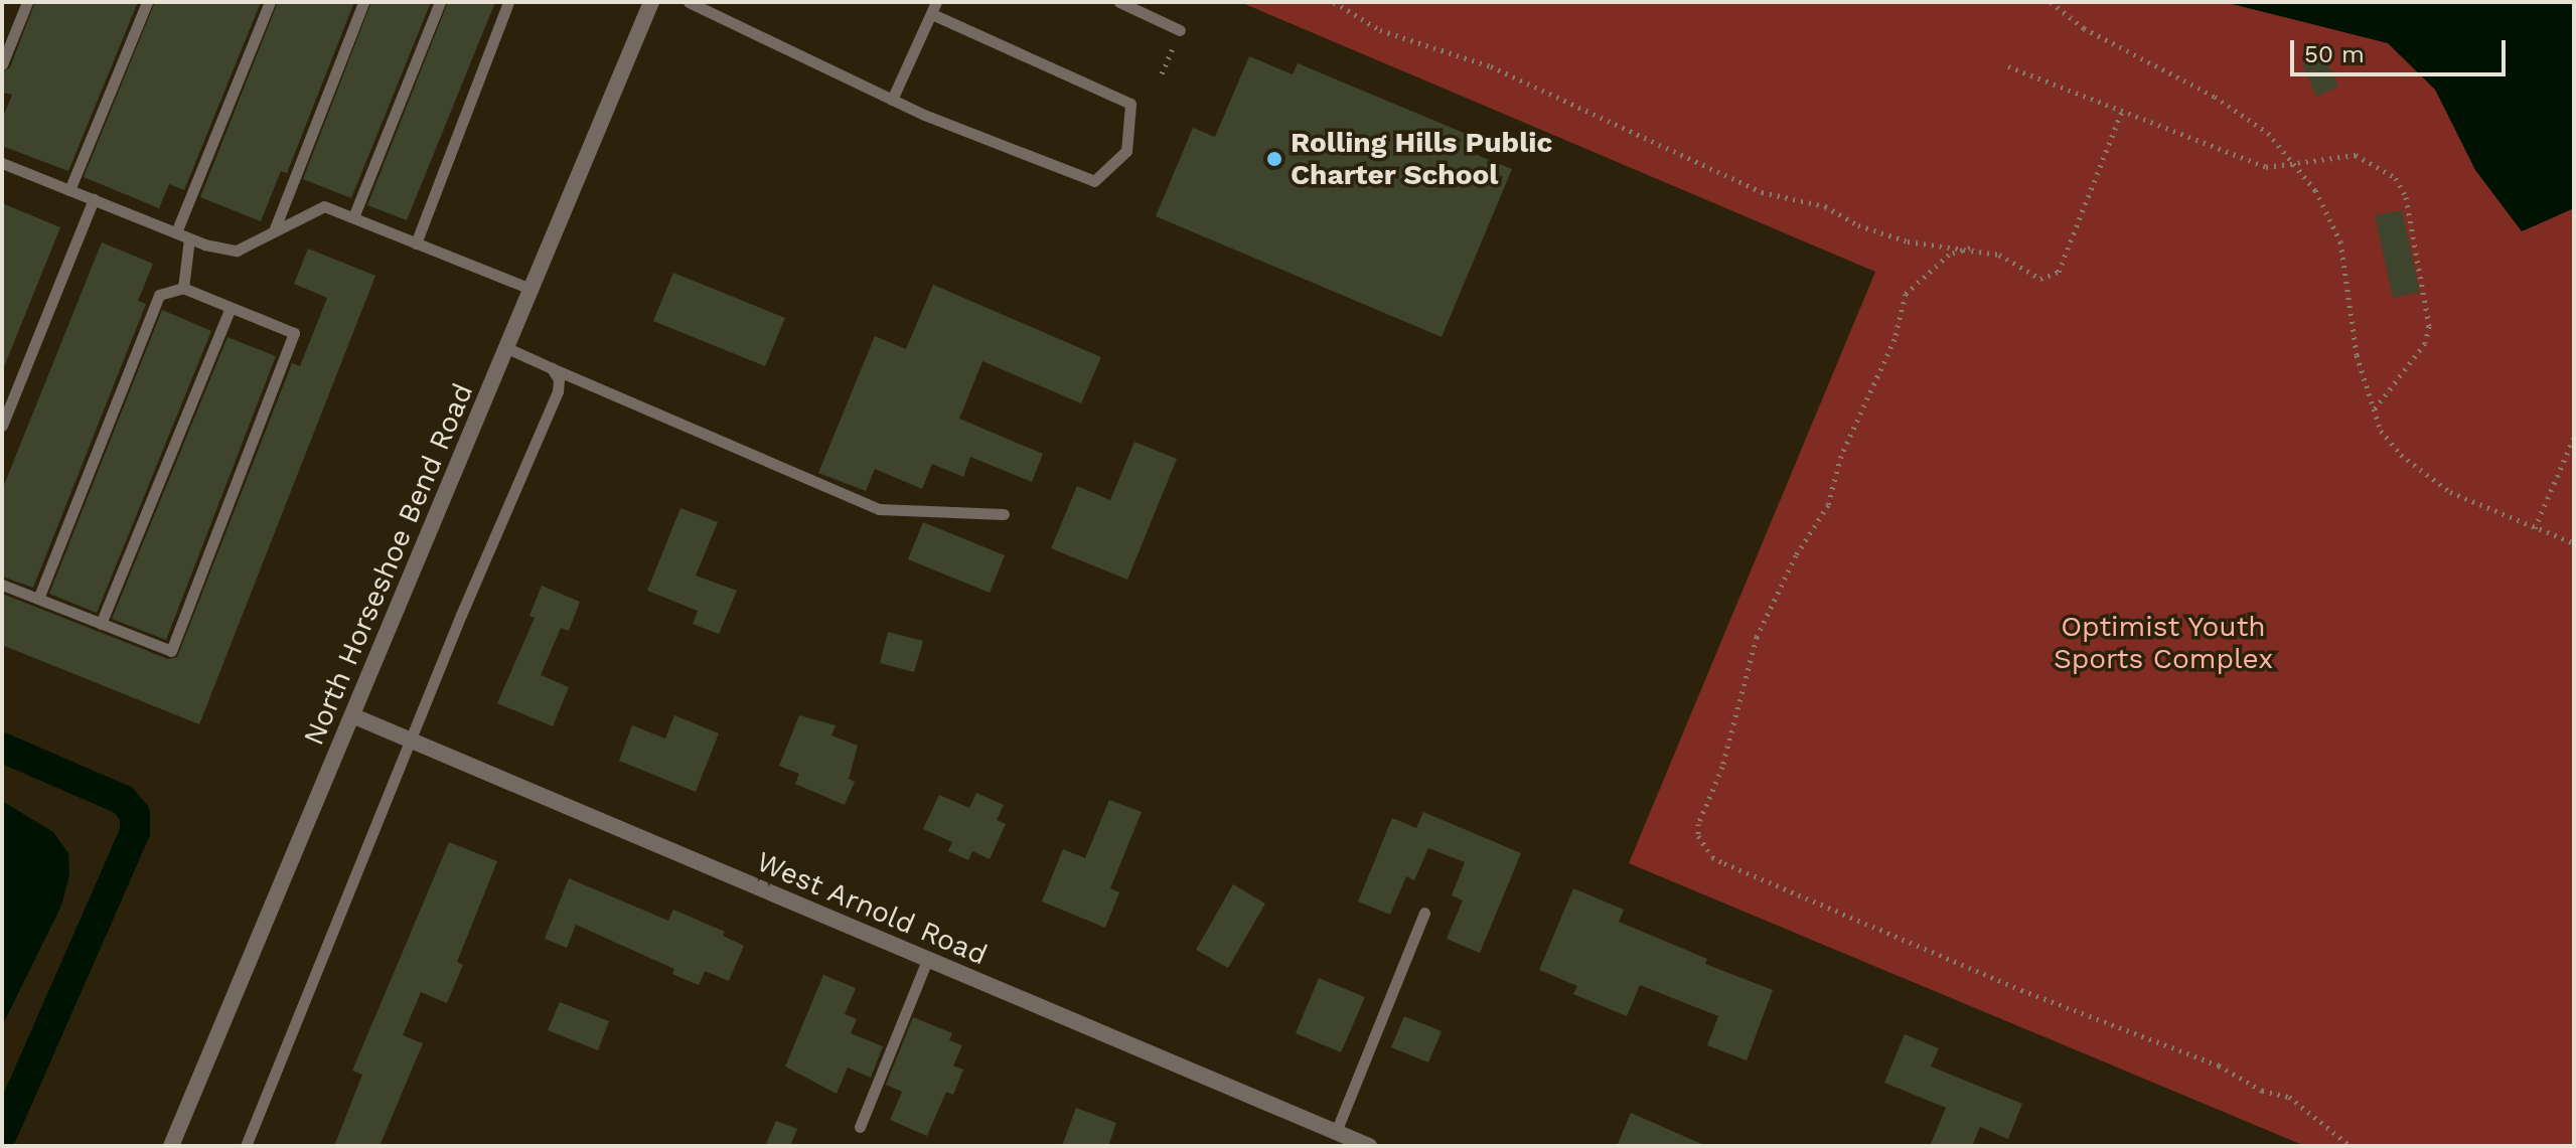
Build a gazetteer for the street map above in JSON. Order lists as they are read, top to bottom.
{
  "streets": {
    "street": ["North Horseshoe Bend Road", "West Arnold Road"]
  },
  "crossings": [
    ["North Horseshoe Bend Road", "West Arnold Road"]
  ],
  "parks": ["Optimist Youth Sports Complex"],
  "places": ["Rolling Hills Public Charter School"],
  "scale_bar": "50 m"
}
